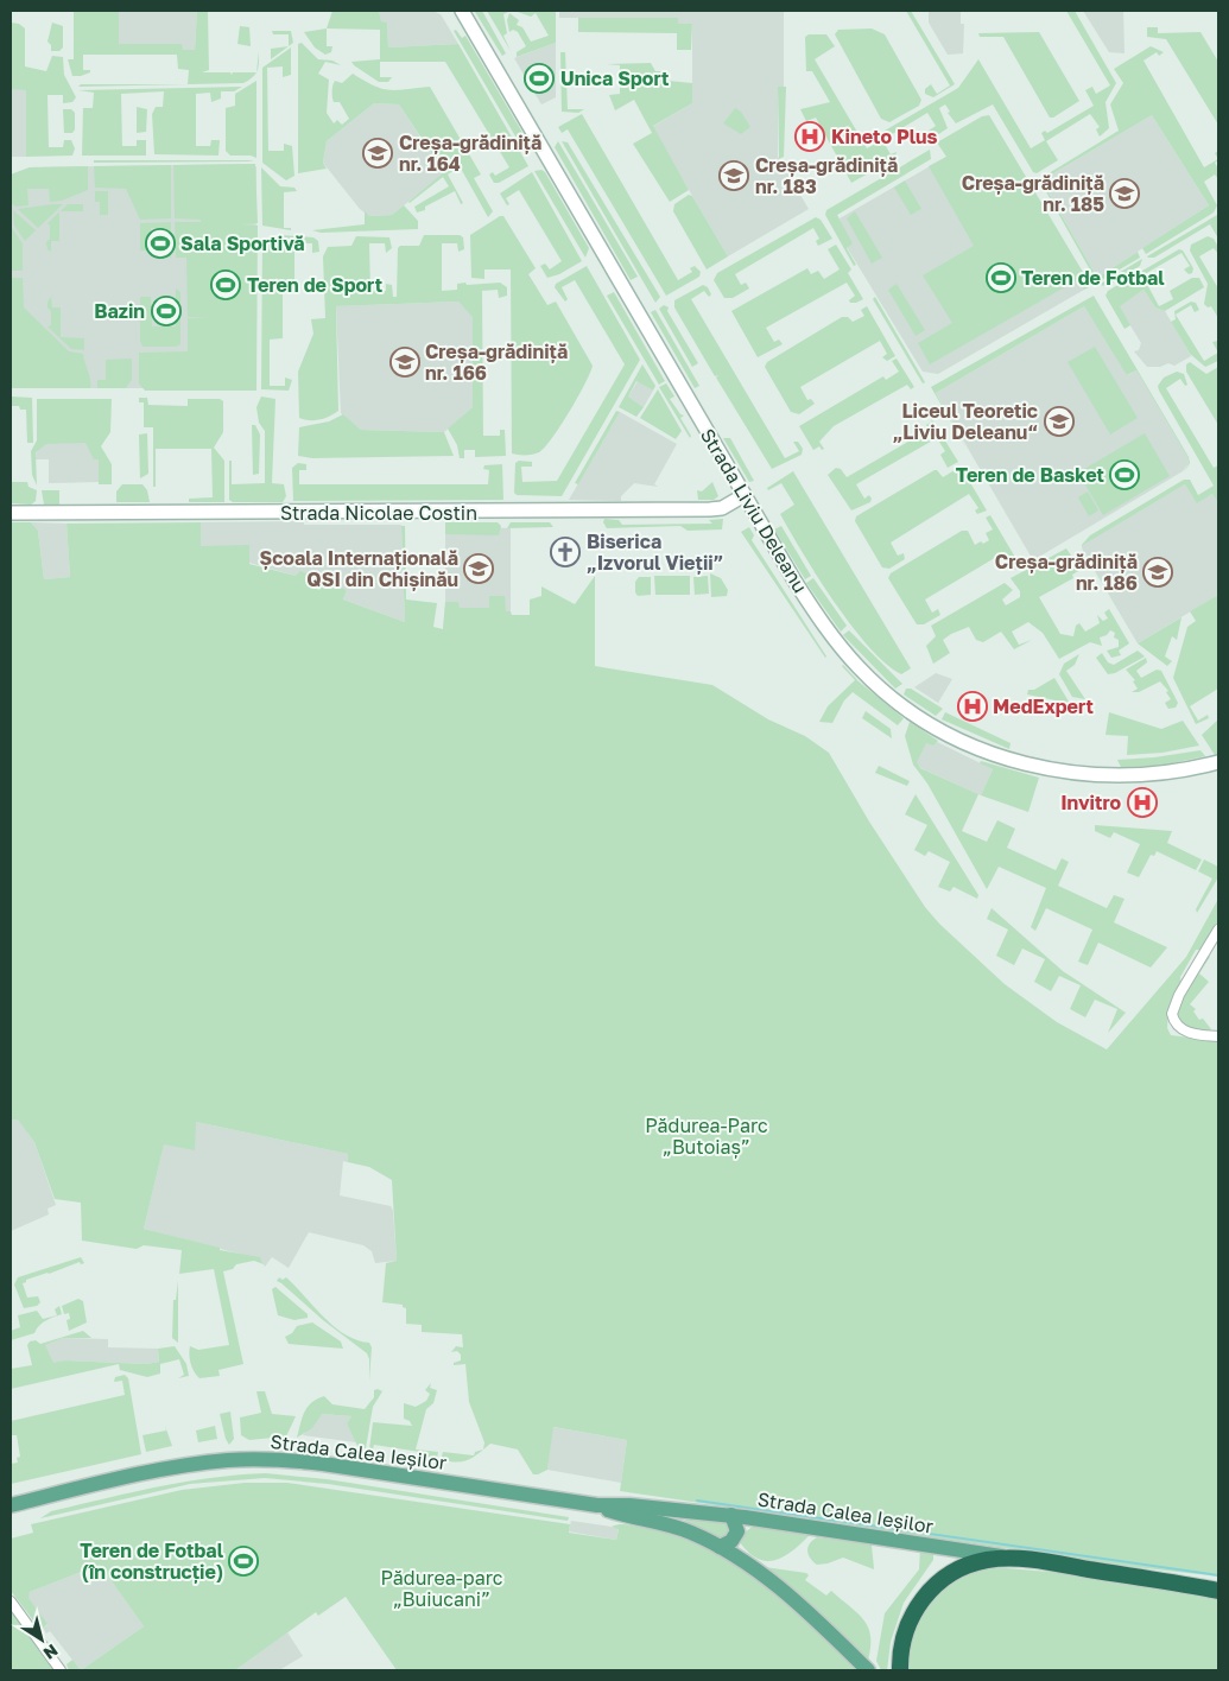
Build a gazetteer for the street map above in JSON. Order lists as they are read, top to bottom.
{
  "streets": {
    "main road": ["Strada Liviu Deleanu", "Strada Nicolae Costin", "Strada Calea Ieșilor"]
  },
  "crossings": [
    ["Strada Liviu Deleanu", "Strada Nicolae Costin"]
  ],
  "parks": ["Pădurea-Parc „Butoiaș”", "Pădurea-parc „Buiucani”"],
  "places": {
    "sports": [
      "Unica Sport",
      "Sala Sportivă",
      "Teren de Fotbal",
      "Teren de Sport",
      "Bazin",
      "Teren de Basket",
      "Teren de Fotbal (în construcție)"
    ],
    "hospital": ["Kineto Plus", "MedExpert", "Invitro"],
    "school or university": [
      "Creșa-grădiniță nr. 164",
      "Creșa-grădiniță nr. 183",
      "Creșa-grădiniță nr. 185",
      "Creșa-grădiniță nr. 166",
      "Liceul Teoretic „Liviu Deleanu“",
      "Școala Internațională QSI din Chișinău",
      "Creșa-grădiniță nr. 186"
    ],
    "church": ["Biserica „Izvorul Vieții”"]
  },
  "north": "bottom right"
}
